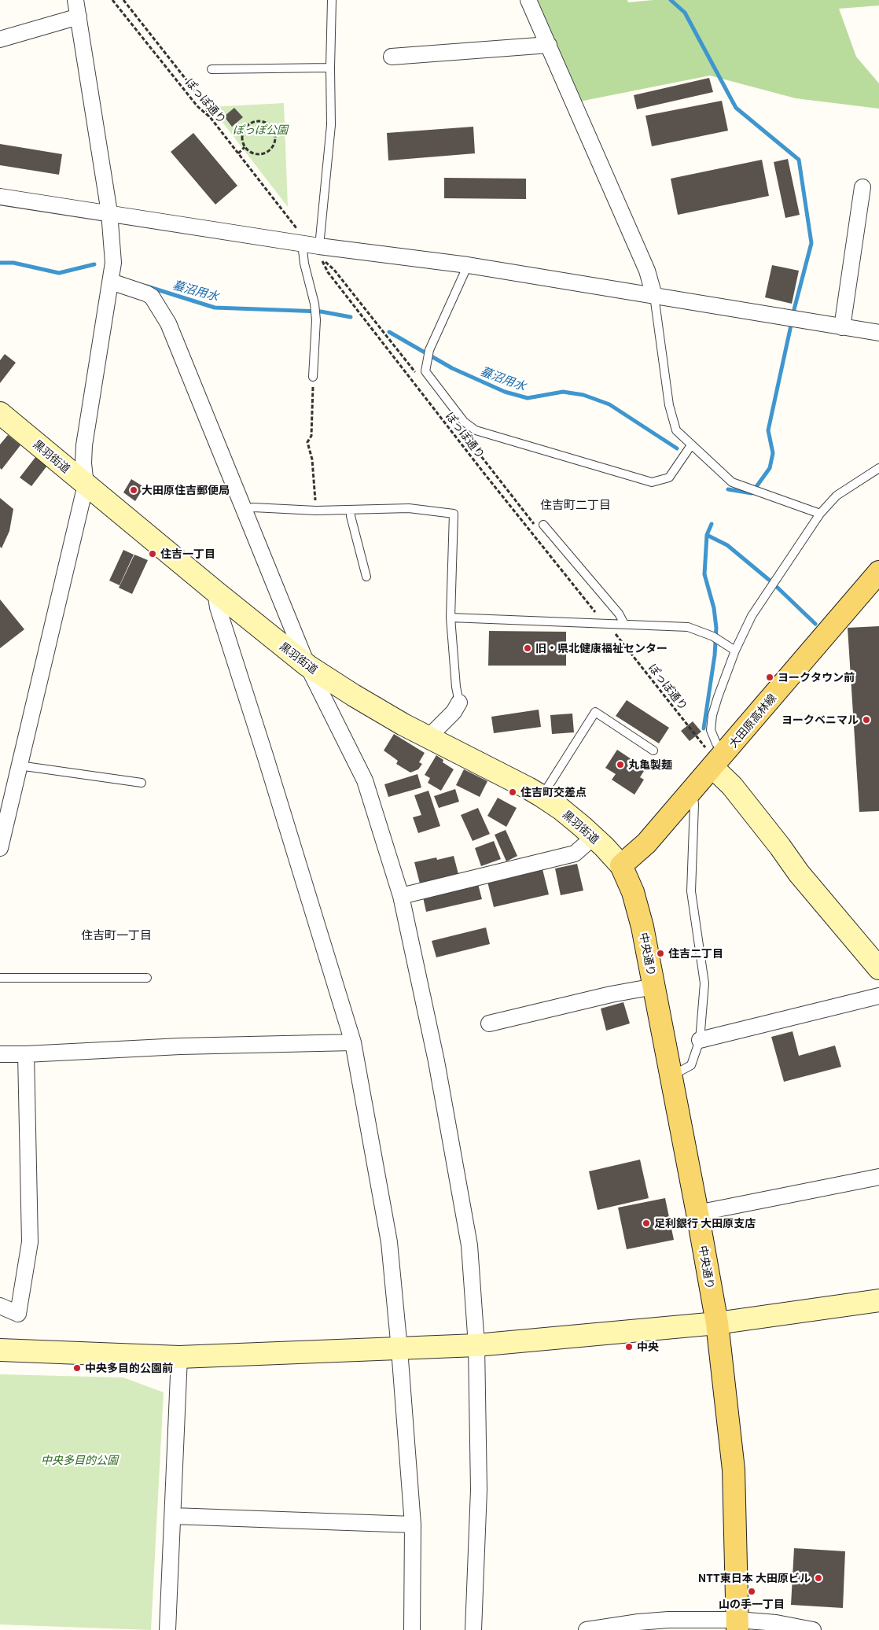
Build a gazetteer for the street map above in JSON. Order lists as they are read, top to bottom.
{
  "streets": {
    "main road": ["大田原高林線", "中央通り"],
    "street": ["黒羽街道"],
    "path": ["ぽっぽ通り"]
  },
  "crossings": [
    ["ぽっぽ通り", "大田原高林線"],
    ["黒羽街道", "大田原高林線"],
    ["黒羽街道", "中央通り"],
    ["大田原高林線", "中央通り"]
  ],
  "districts": ["住吉町二丁目", "住吉町一丁目"],
  "water": ["蟇沼用水"],
  "parks": ["ぽっぽ公園", "中央多目的公園"],
  "places": [
    "大田原住吉郵便局",
    "住吉一丁目",
    "旧・県北健康福祉センター",
    "ヨークタウン前",
    "ヨークベニマル",
    "丸亀製麺",
    "住吉町交差点",
    "住吉二丁目",
    "足利銀行 大田原支店",
    "中央",
    "中央多目的公園前",
    "NTT東日本 大田原ビル",
    "山の手一丁目"
  ]
}
